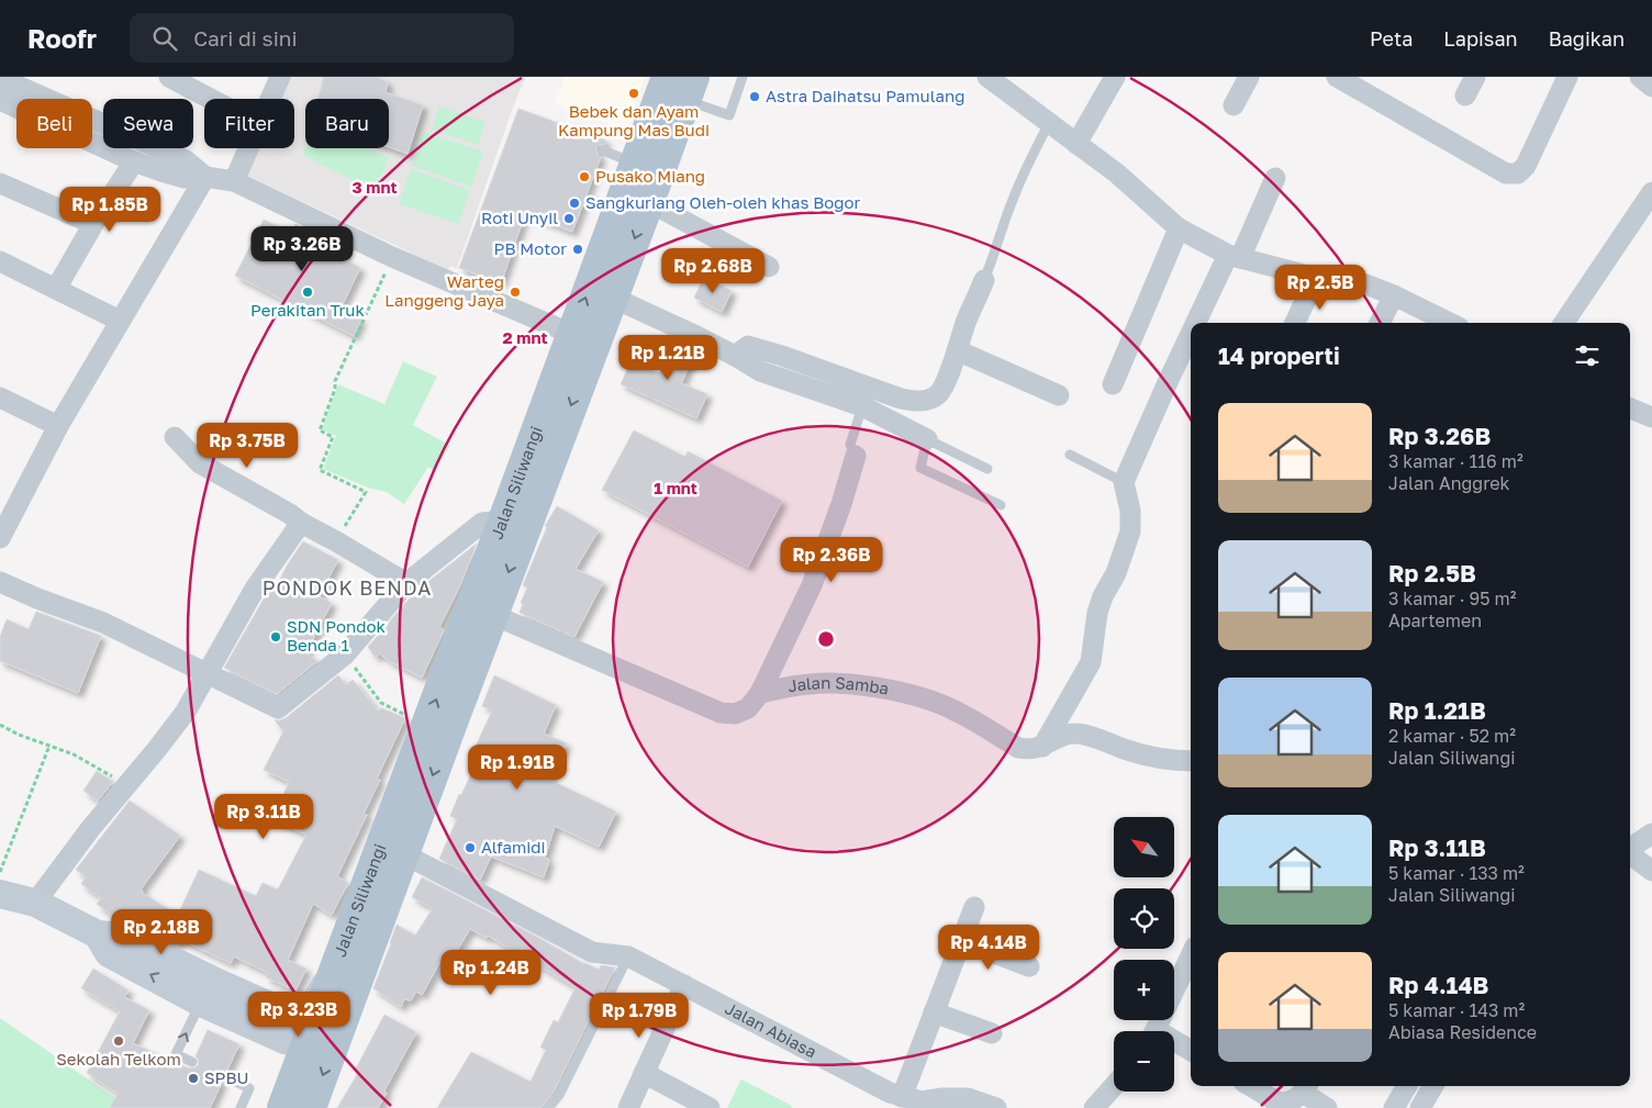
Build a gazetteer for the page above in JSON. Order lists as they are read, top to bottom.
{
  "streets": {
    "main road": ["Jalan Siliwangi"],
    "street": ["Jalan Samba", "Jalan Abiasa"]
  },
  "crossings": [
    ["Jalan Siliwangi", "Jalan Abiasa"]
  ],
  "districts": ["PONDOK BENDA"],
  "places": [
    "Bebek dan Ayam Kampung Mas Budi",
    "Astra Daihatsu Pamulang",
    "Pusako Miang",
    "Sangkuriang Oleh-oleh khas Bogor",
    "Roti Unyil",
    "PB Motor",
    "Perakitan Truk",
    "Warteg Langgeng Jaya",
    "SDN Pondok Benda 1",
    "Alfamidi",
    "Sekolah Telkom",
    "SPBU"
  ],
  "north": "top left",
  "page": {
    "header": "Roofr",
    "search": "Cari di sini",
    "nav": ["Peta", "Lapisan", "Bagikan"],
    "chip": [
      "Beli",
      "Sewa",
      "Filter",
      "Baru"
    ],
    "price": [
      "Rp 1.85B",
      "Rp 3.26B",
      "Rp 2.68B",
      "Rp 2.5B",
      "Rp 1.21B",
      "Rp 3.75B",
      "Rp 2.36B",
      "Rp 1.91B",
      "Rp 3.11B",
      "Rp 2.18B",
      "Rp 4.14B",
      "Rp 1.24B",
      "Rp 3.23B",
      "Rp 1.79B"
    ],
    "heading": "14 properti",
    "list": [
      {
        "name": "Rp 3.26B",
        "note": "3 kamar · 116 m² · Jalan Anggrek"
      },
      {
        "name": "Rp 2.5B",
        "note": "3 kamar · 95 m² · Apartemen"
      },
      {
        "name": "Rp 1.21B",
        "note": "2 kamar · 52 m² · Jalan Siliwangi"
      },
      {
        "name": "Rp 3.11B",
        "note": "5 kamar · 133 m² · Jalan Siliwangi"
      },
      {
        "name": "Rp 4.14B",
        "note": "5 kamar · 143 m² · Abiasa Residence"
      }
    ],
    "map_buttons": ["+", "−"]
  },
  "rings": ["3 mnt", "2 mnt", "1 mnt"]
}
